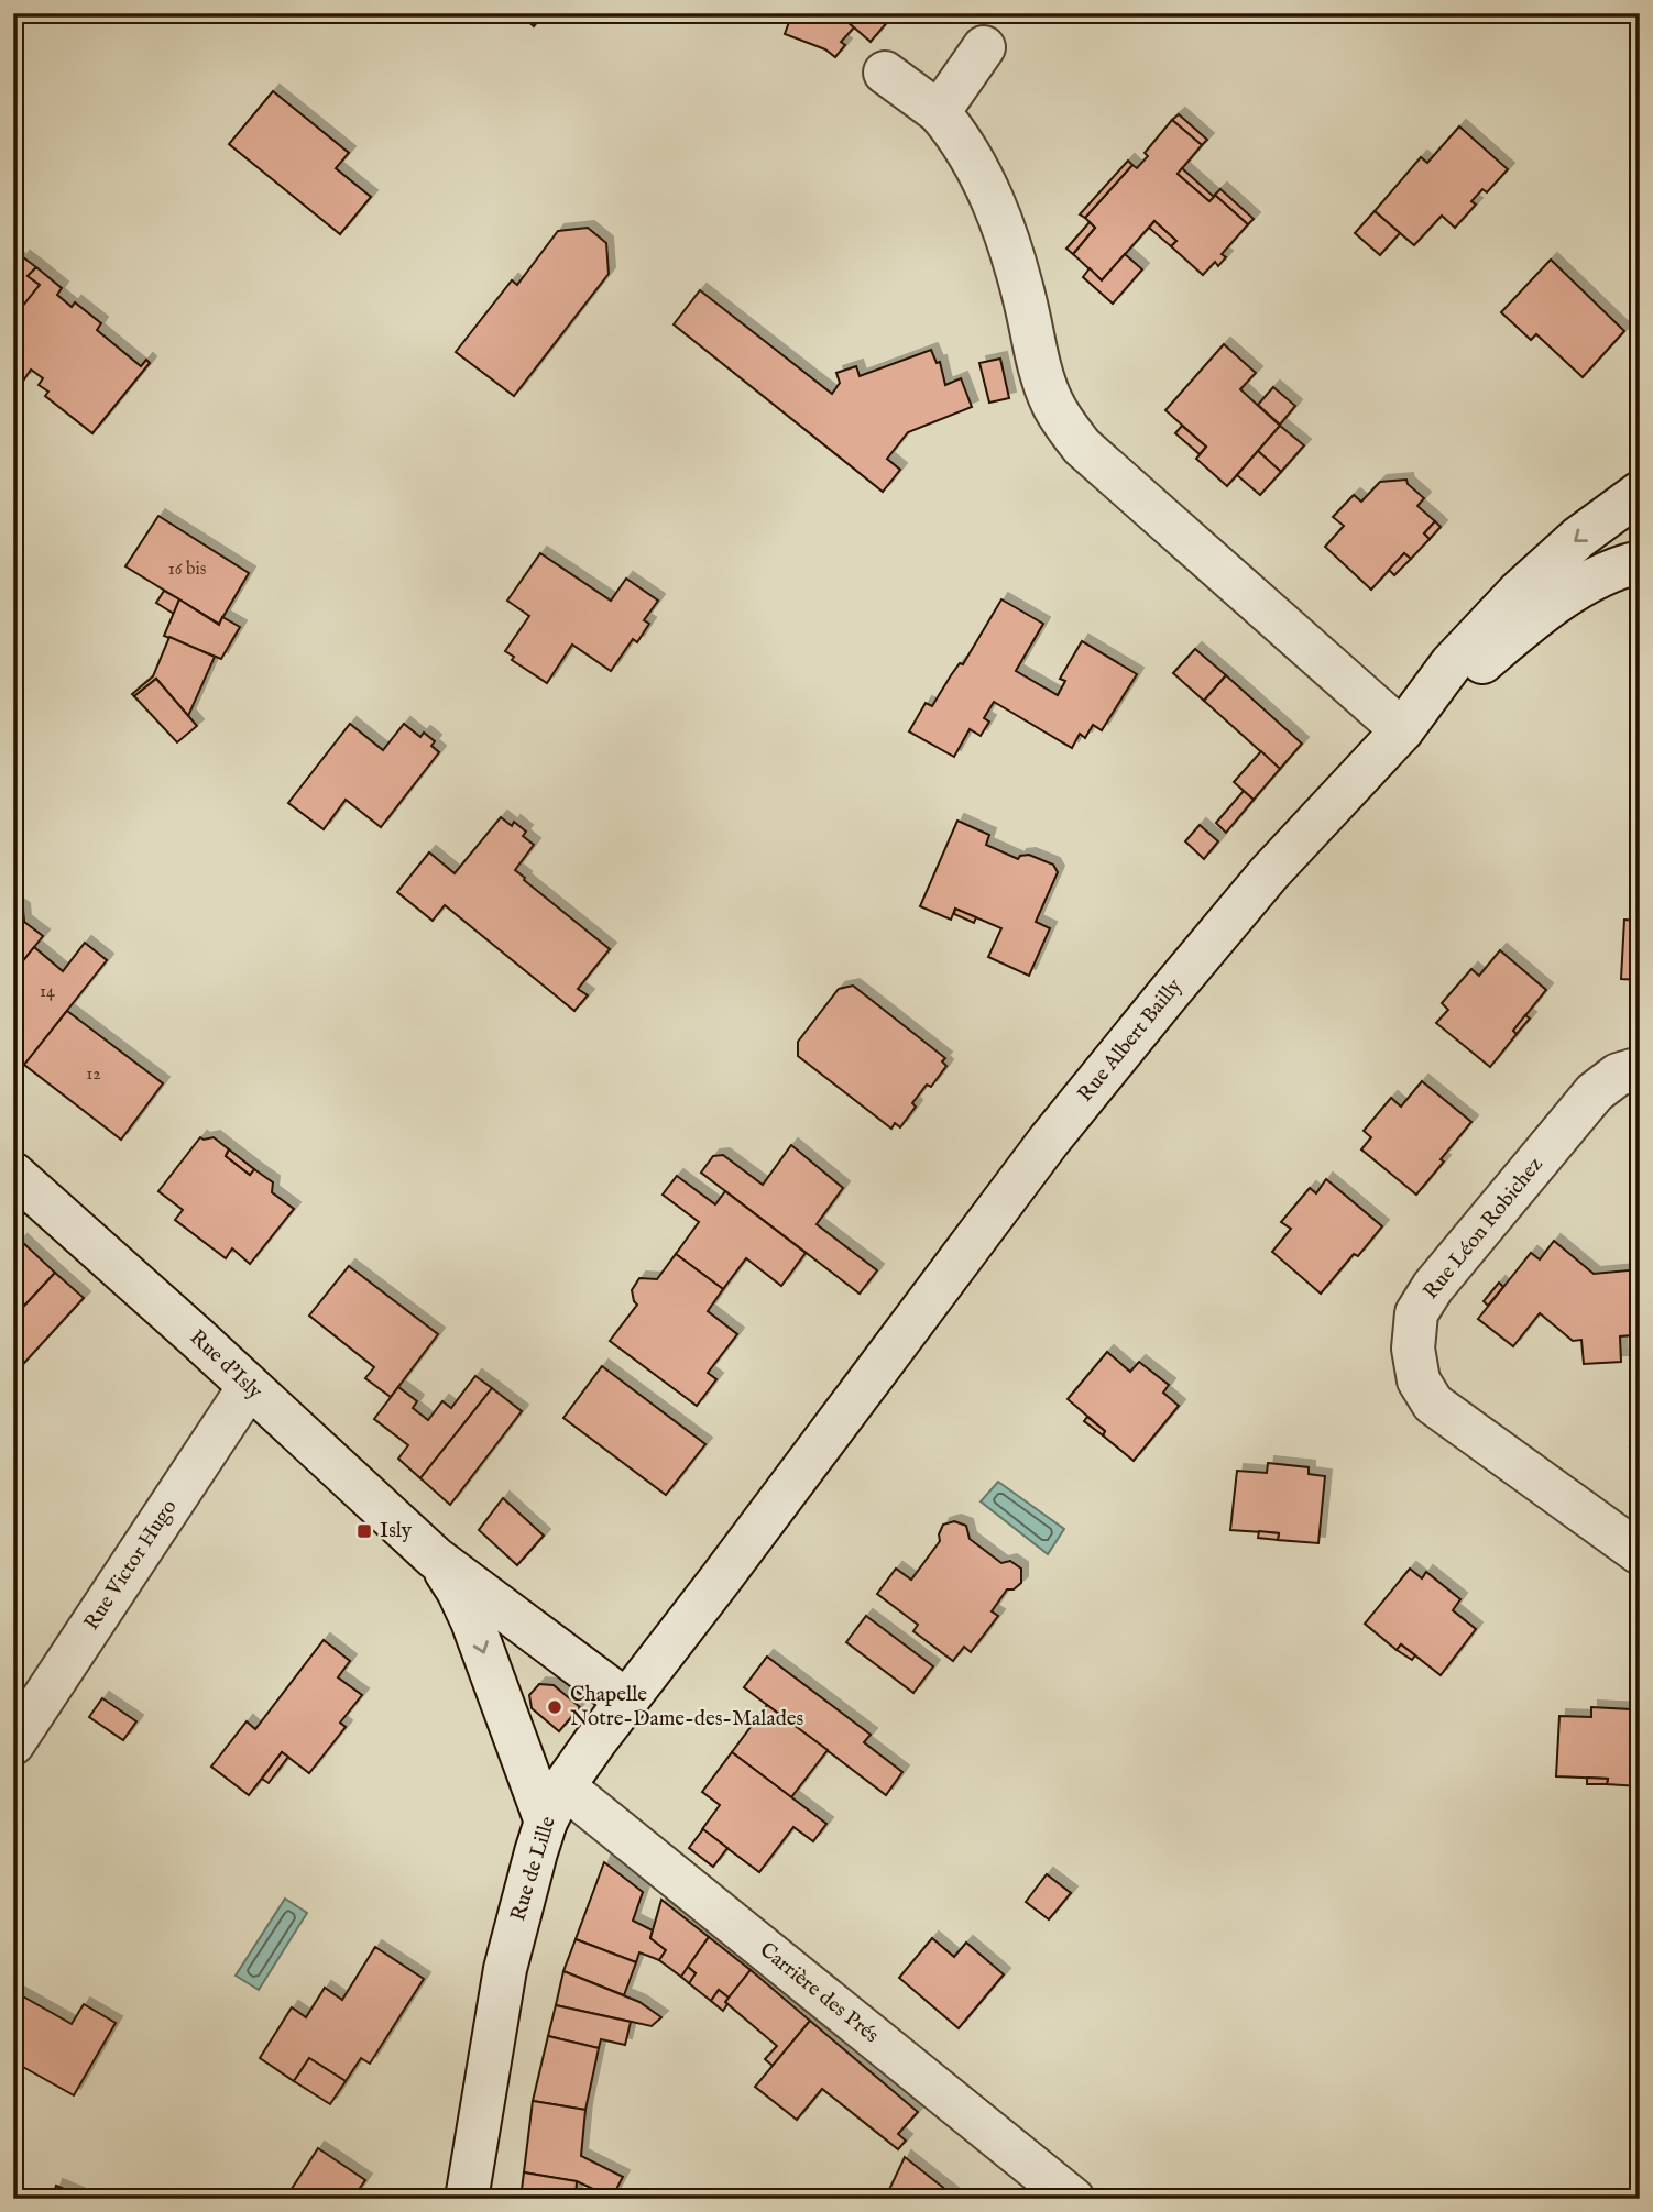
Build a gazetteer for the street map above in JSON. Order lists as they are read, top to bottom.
{
  "streets": {
    "main road": [
      "Rue Albert Bailly",
      "Rue Léon Robichez",
      "Rue d'Isly",
      "Rue Victor Hugo",
      "Rue de Lille",
      "Carrière des Prés"
    ]
  },
  "crossings": [
    ["Rue Albert Bailly", "Rue de Lille"],
    ["Rue d'Isly", "Rue Victor Hugo"],
    ["Rue d'Isly", "Rue de Lille"],
    ["Rue d'Isly", "Carrière des Prés"],
    ["Rue de Lille", "Carrière des Prés"]
  ],
  "places": {
    "transit": ["Isly"],
    "other": ["Chapelle Notre-Dame-des-Malades"]
  },
  "house_numbers": ["16 bis", "14", "12"]
}
